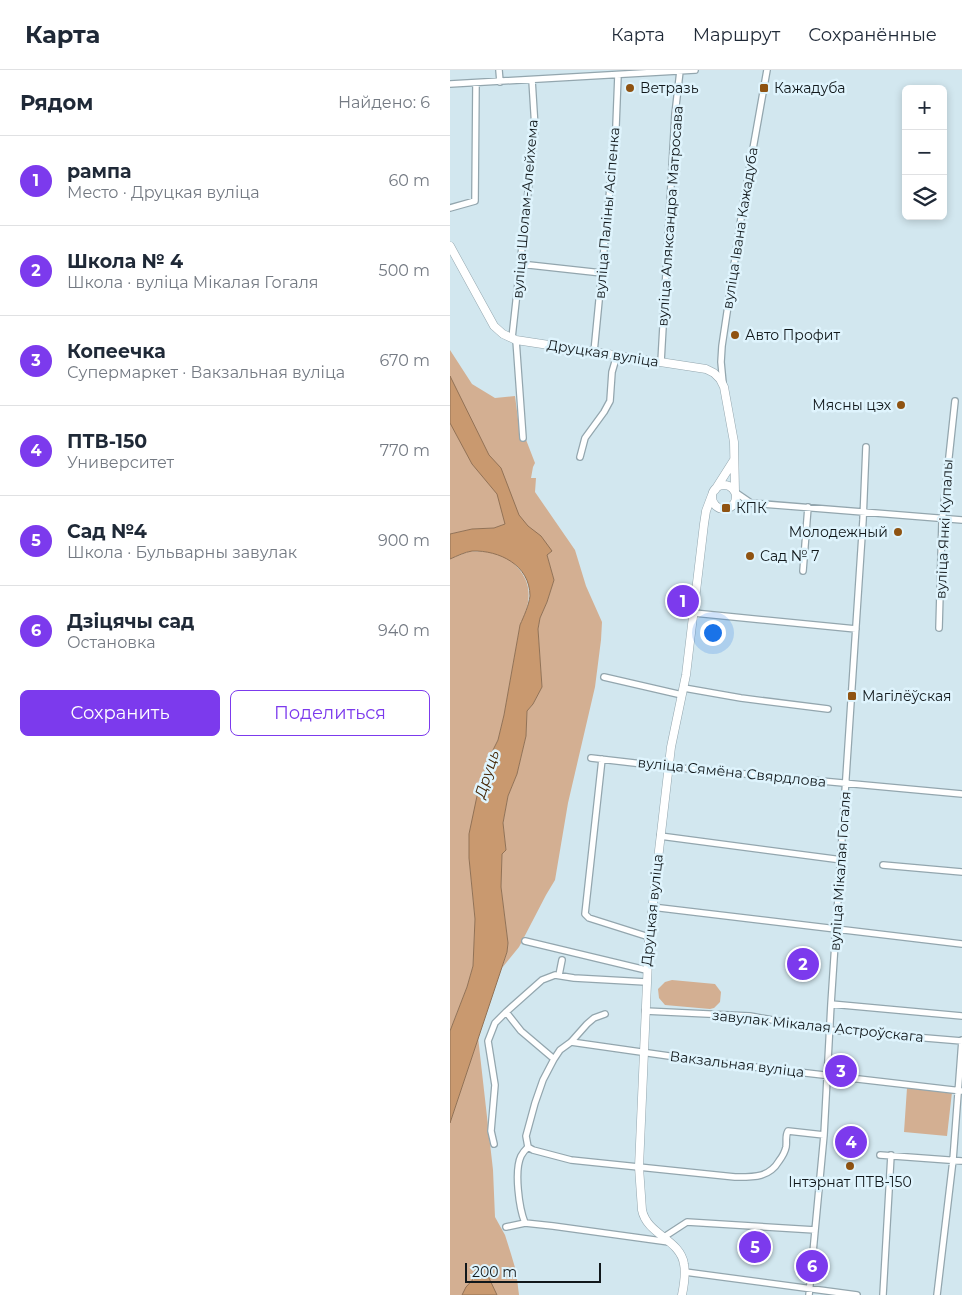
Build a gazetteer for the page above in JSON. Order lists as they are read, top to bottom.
{
  "streets": {
    "main road": ["Друцкая вуліца"],
    "street": [
      "вуліца Шолам-Алейхема",
      "вуліца Паліны Асіпенка",
      "вуліца Аляксандра Матросава",
      "вуліца Івана Кажадуба",
      "вуліца Янкі Купалы",
      "вуліца Сямёна Свярдлова",
      "вуліца Мікалая Гогаля",
      "завулак Мікалая Астроўскага",
      "Вакзальная вуліца"
    ]
  },
  "crossings": [
    ["вуліца Шолам-Алейхема", "Друцкая вуліца"],
    ["вуліца Паліны Асіпенка", "Друцкая вуліца"],
    ["вуліца Аляксандра Матросава", "Друцкая вуліца"],
    ["вуліца Івана Кажадуба", "Друцкая вуліца"],
    ["Друцкая вуліца", "вуліца Сямёна Свярдлова"],
    ["Друцкая вуліца", "завулак Мікалая Астроўскага"],
    ["Друцкая вуліца", "Вакзальная вуліца"],
    ["вуліца Сямёна Свярдлова", "вуліца Мікалая Гогаля"],
    ["вуліца Мікалая Гогаля", "завулак Мікалая Астроўскага"],
    ["вуліца Мікалая Гогаля", "Вакзальная вуліца"]
  ],
  "water": ["Друць"],
  "places": {
    "other": [
      "Ветразь",
      "Авто Профит",
      "Мясны цэх",
      "Молодежный",
      "Сад № 7",
      "Інтэрнат ПТВ-150"
    ],
    "transit": ["Кажадуба", "КПК", "Магілёўская"]
  },
  "scale_bar": "200 m",
  "page": {
    "header": "Карта",
    "nav": ["Карта", "Маршрут", "Сохранённые"],
    "heading": ["Рядом", "Найдено: 6"],
    "map_buttons": ["+", "−"],
    "list": [
      {
        "mark": "1",
        "name": "рампа",
        "note": "Место · Друцкая вуліца",
        "value": "60 m"
      },
      {
        "mark": "2",
        "name": "Школа № 4",
        "note": "Школа · вуліца Мікалая Гогаля",
        "value": "500 m"
      },
      {
        "mark": "3",
        "name": "Копеечка",
        "note": "Супермаркет · Вакзальная вуліца",
        "value": "670 m"
      },
      {
        "mark": "4",
        "name": "ПТВ-150",
        "note": "Университет",
        "value": "770 m"
      },
      {
        "mark": "5",
        "name": "Сад №4",
        "note": "Школа · Бульварны завулак",
        "value": "900 m"
      },
      {
        "mark": "6",
        "name": "Дзіцячы сад",
        "note": "Остановка",
        "value": "940 m"
      }
    ],
    "pins": [
      "1",
      "2",
      "3",
      "4",
      "5",
      "6"
    ],
    "buttons": ["Сохранить", "Поделиться"],
    "scale": "200 m"
  }
}
